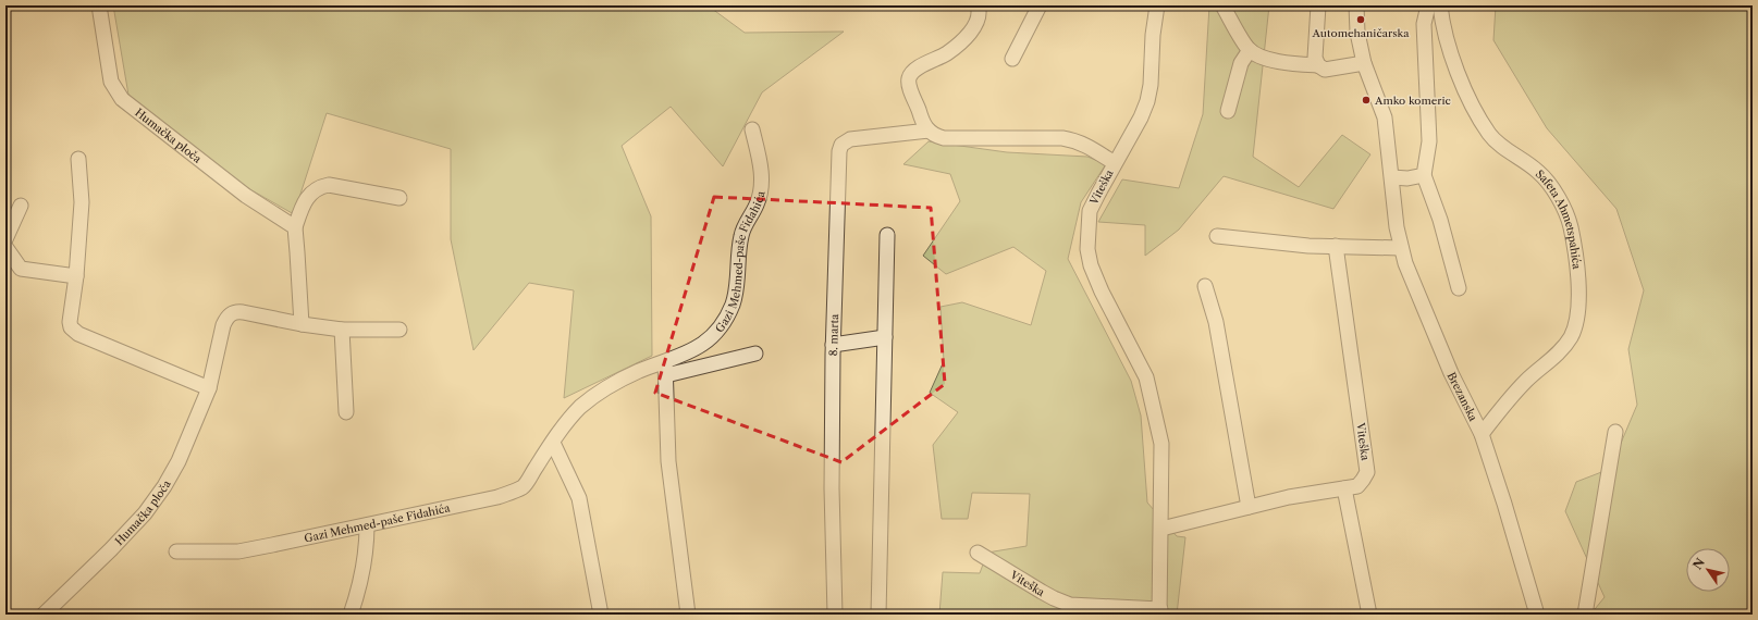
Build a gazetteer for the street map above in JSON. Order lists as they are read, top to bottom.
{
  "streets": {
    "street": [
      "Humačka ploča",
      "Viteška",
      "Safeta Ahmetspahića",
      "Gazi Mehmed-paše Fidahića",
      "8. marta",
      "Brezanska"
    ]
  },
  "crossings": [
    ["Viteška", "8. marta"],
    ["Safeta Ahmetspahića", "Brezanska"]
  ],
  "places": ["Automehaničarska", "Amko komeric"],
  "north": "top left"
}
